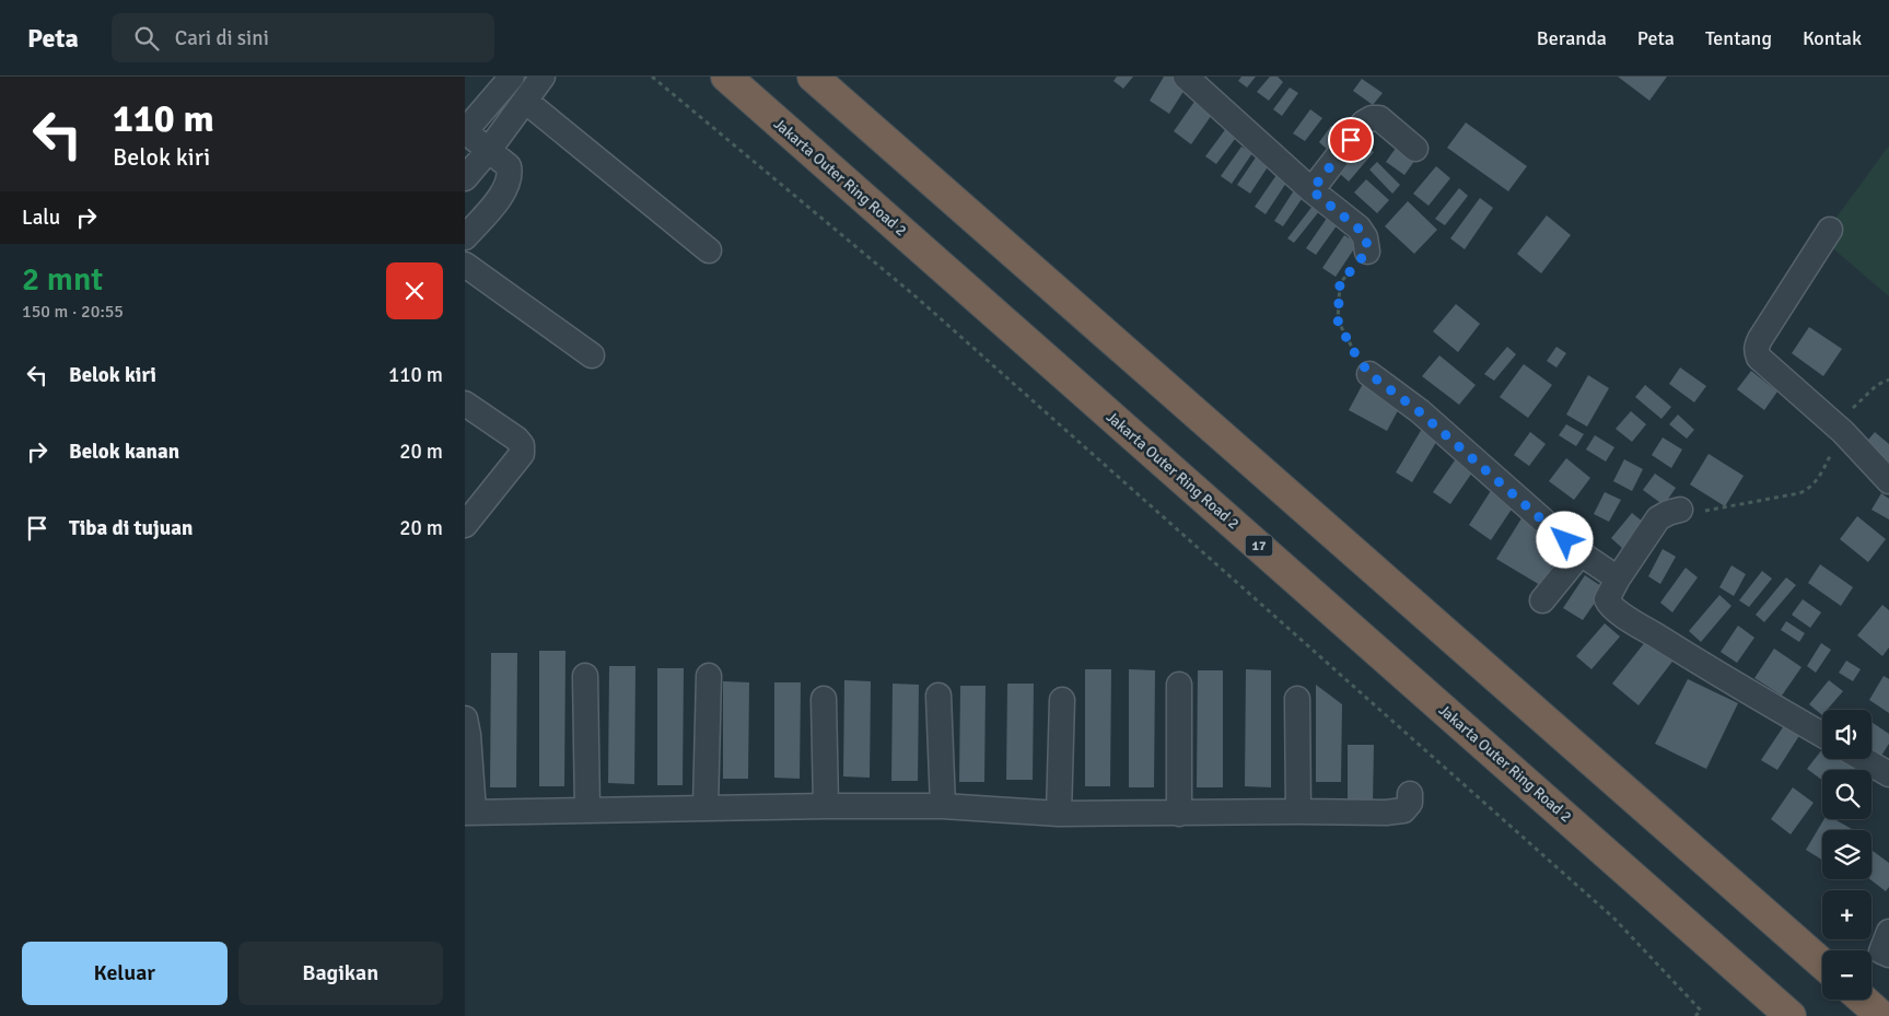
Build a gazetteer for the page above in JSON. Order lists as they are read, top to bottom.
{
  "streets": {
    "highway": ["Jakarta Outer Ring Road 2", "17"]
  },
  "page": {
    "header": "Peta",
    "search": "Cari di sini",
    "nav": [
      "Beranda",
      "Peta",
      "Tentang",
      "Kontak"
    ],
    "turn": ["110 m", "Belok kiri"],
    "then": "Lalu",
    "heading": ["2 mnt", "150 m · 20:55"],
    "list": [
      {
        "name": "Belok kiri",
        "value": "110 m"
      },
      {
        "name": "Belok kanan",
        "value": "20 m"
      },
      {
        "name": "Tiba di tujuan",
        "value": "20 m"
      }
    ],
    "map_buttons": ["+", "−"],
    "buttons": ["Keluar", "Bagikan"]
  }
}
